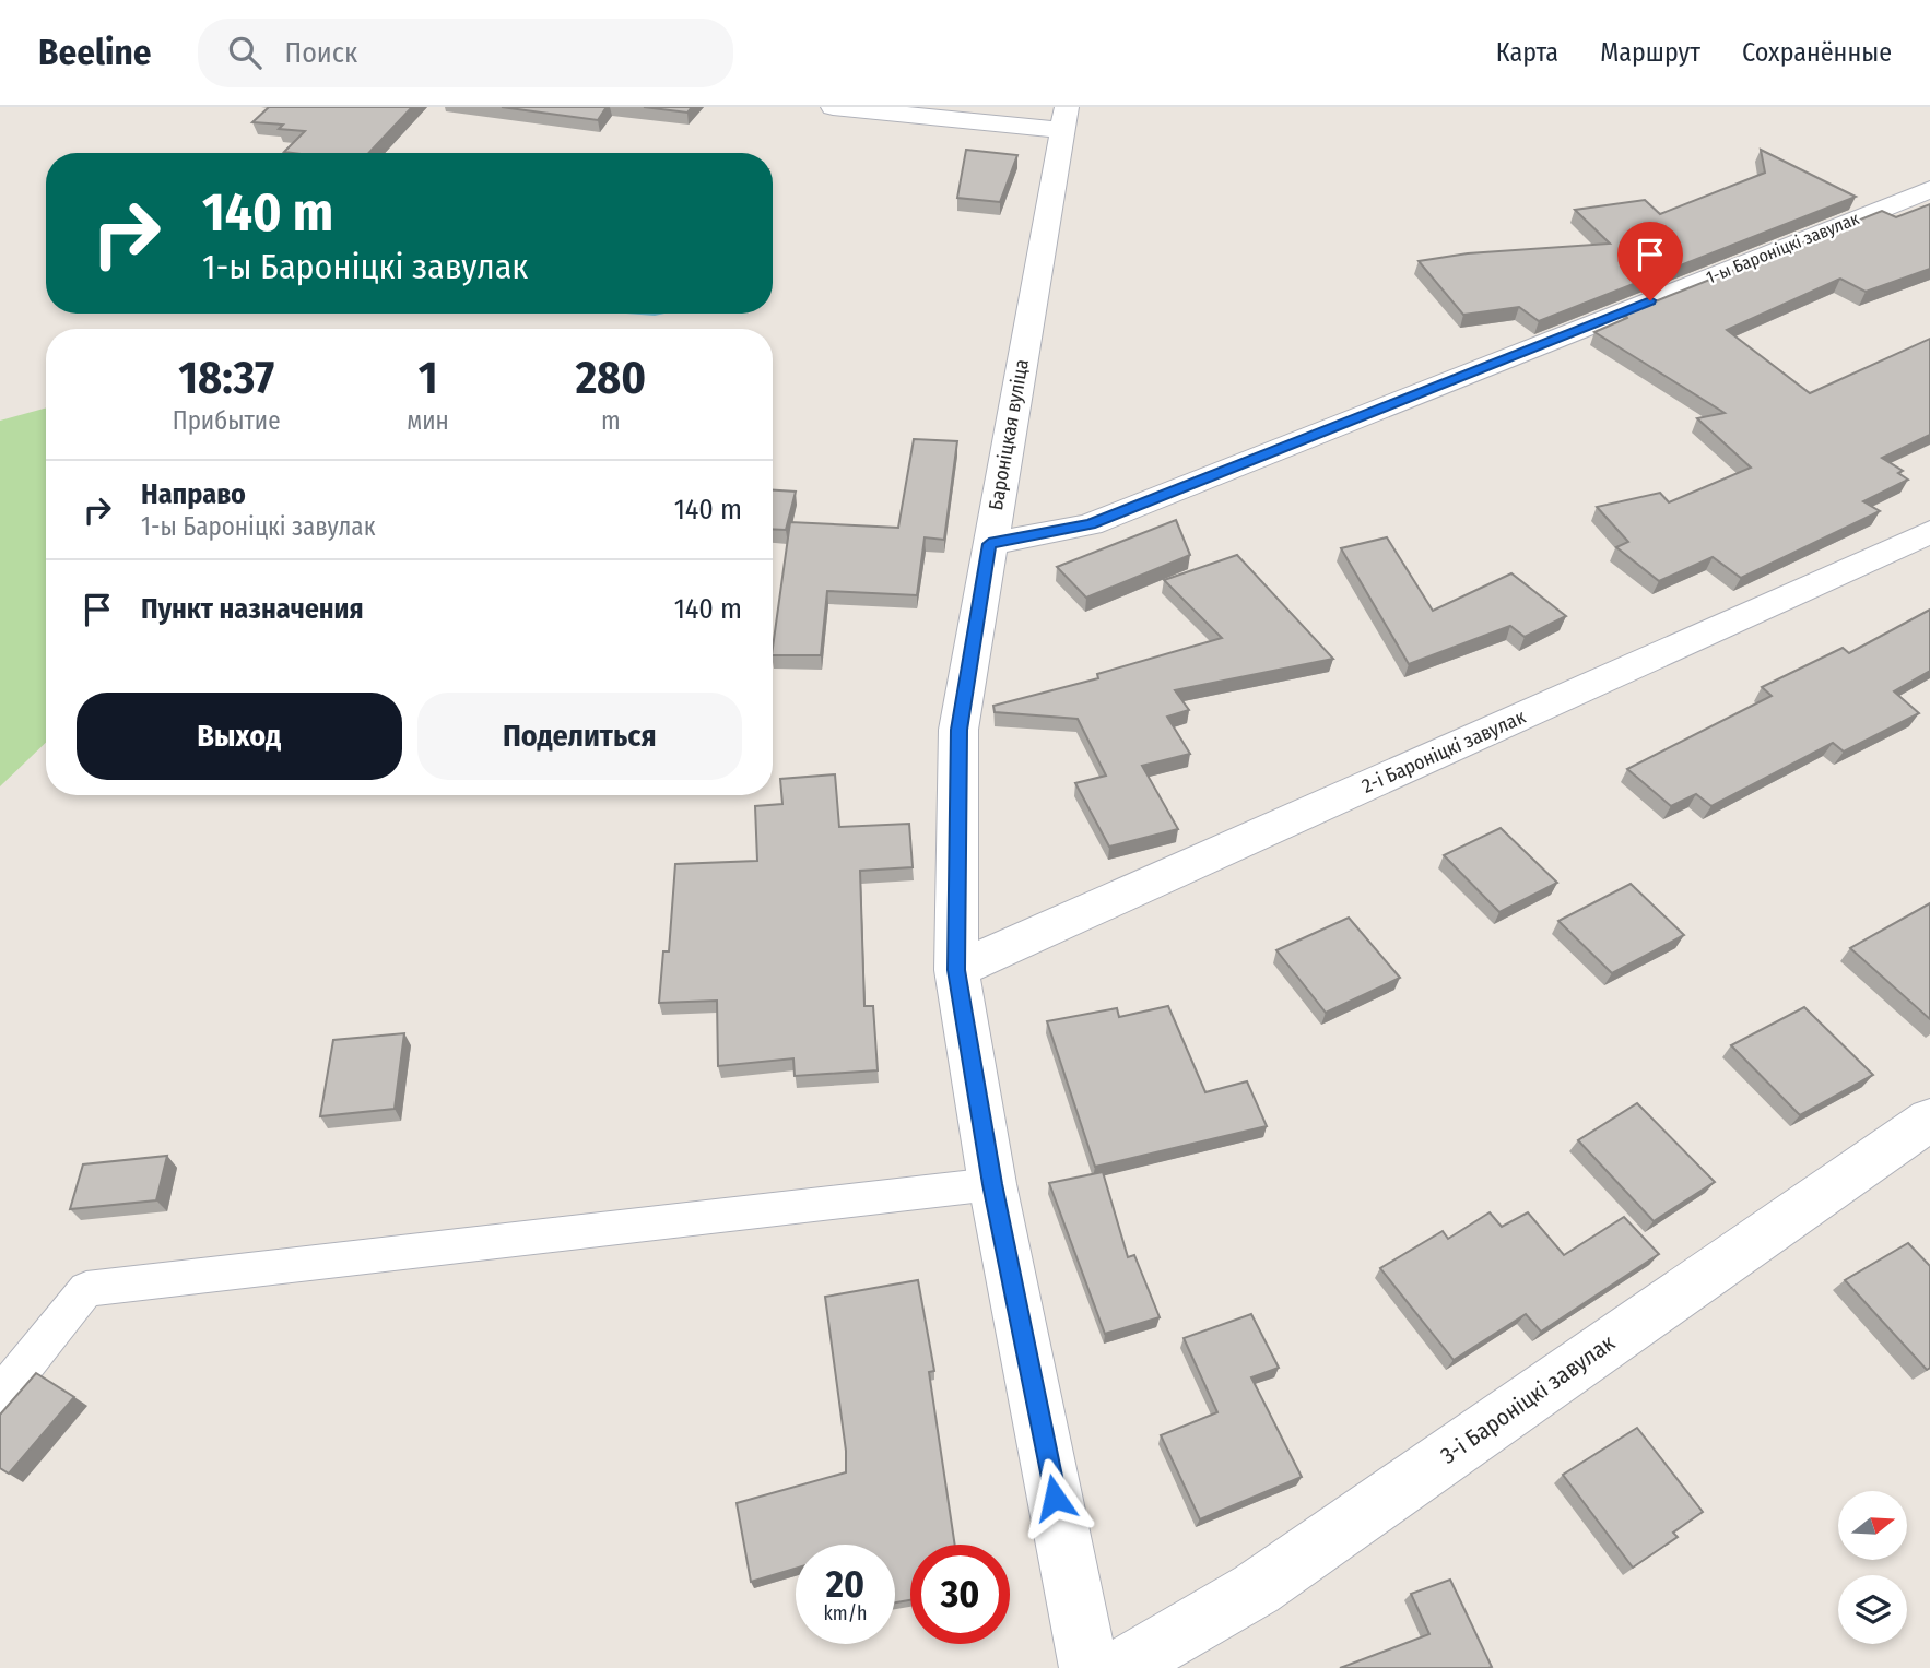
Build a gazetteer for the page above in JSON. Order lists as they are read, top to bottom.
{
  "streets": {
    "street": [
      "1-ы Бароніцкі завулак",
      "Бароніцкая вуліца",
      "2-і Бароніцкі завулак",
      "3-і Бароніцкі завулак"
    ]
  },
  "crossings": [
    ["1-ы Бароніцкі завулак", "Бароніцкая вуліца"],
    ["Бароніцкая вуліца", "2-і Бароніцкі завулак"]
  ],
  "north": "right",
  "page": {
    "header": "Beeline",
    "search": "Поиск",
    "nav": ["Карта", "Маршрут", "Сохранённые"],
    "turn": ["140 m", "1-ы Бароніцкі завулак"],
    "eta": [
      "18:37",
      "Прибытие",
      "1",
      "мин",
      "280",
      "m"
    ],
    "list": [
      {
        "name": "Направо",
        "note": "1-ы Бароніцкі завулак",
        "value": "140 m"
      },
      {
        "name": "Пункт назначения",
        "value": "140 m"
      }
    ],
    "buttons": ["Выход", "Поделиться"],
    "speed": "20 km/h",
    "limit": "30"
  }
}
